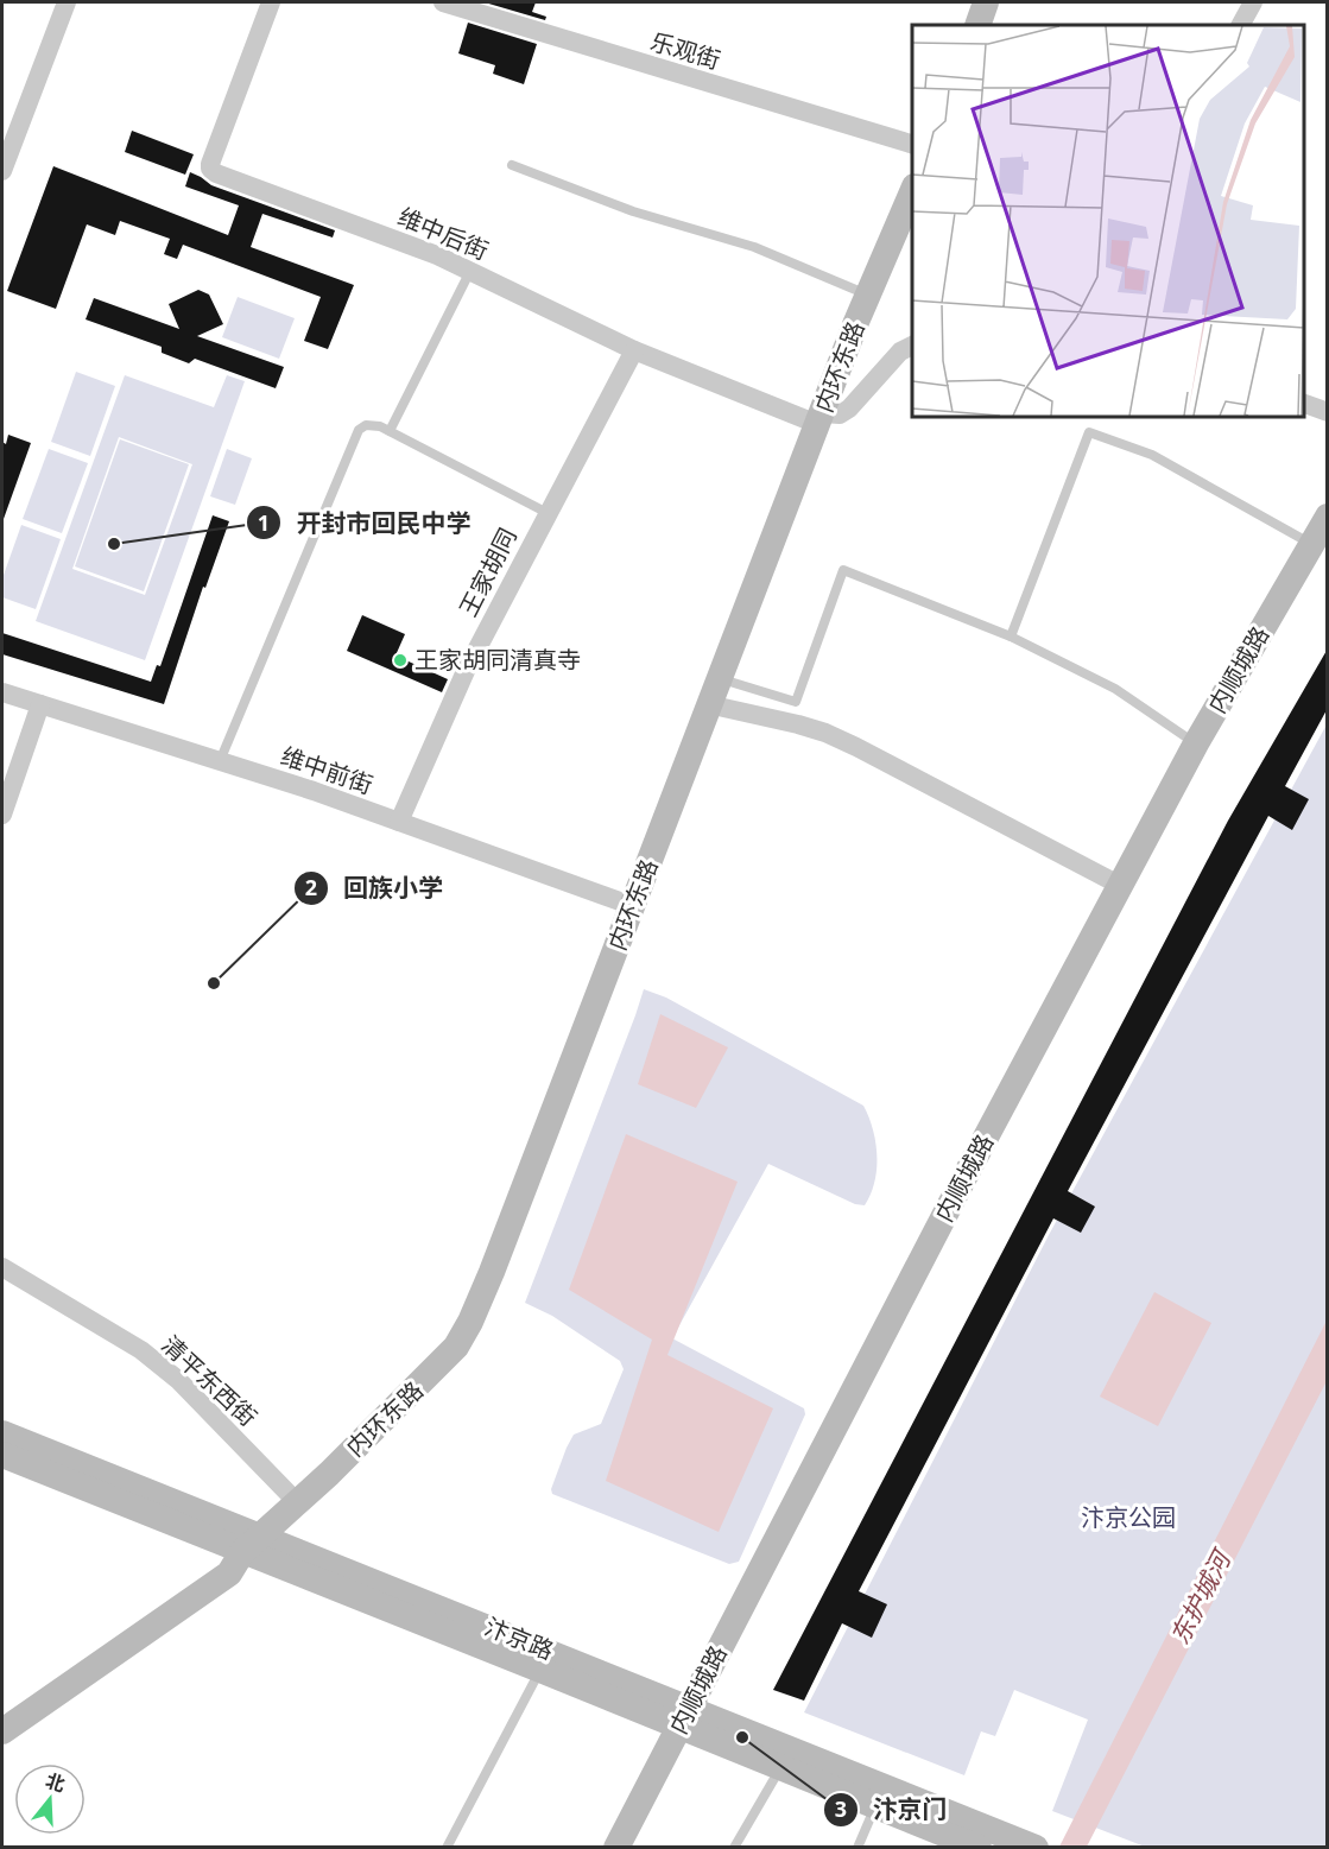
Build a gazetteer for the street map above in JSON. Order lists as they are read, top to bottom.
{
  "streets": {
    "street": [
      "乐观街",
      "维中后街",
      "内环东路",
      "王家胡同",
      "内顺城路",
      "维中前街",
      "清平东西街",
      "汴京路"
    ]
  },
  "crossings": [
    ["维中后街", "内环东路"],
    ["维中后街", "王家胡同"],
    ["内环东路", "维中前街"],
    ["内环东路", "清平东西街"],
    ["内环东路", "汴京路"],
    ["王家胡同", "维中前街"],
    ["内顺城路", "汴京路"]
  ],
  "water": ["东护城河"],
  "parks": ["汴京公园"],
  "places": [
    "开封市回民中学",
    "王家胡同清真寺",
    "回族小学",
    "汴京门"
  ],
  "north": "top"
}
